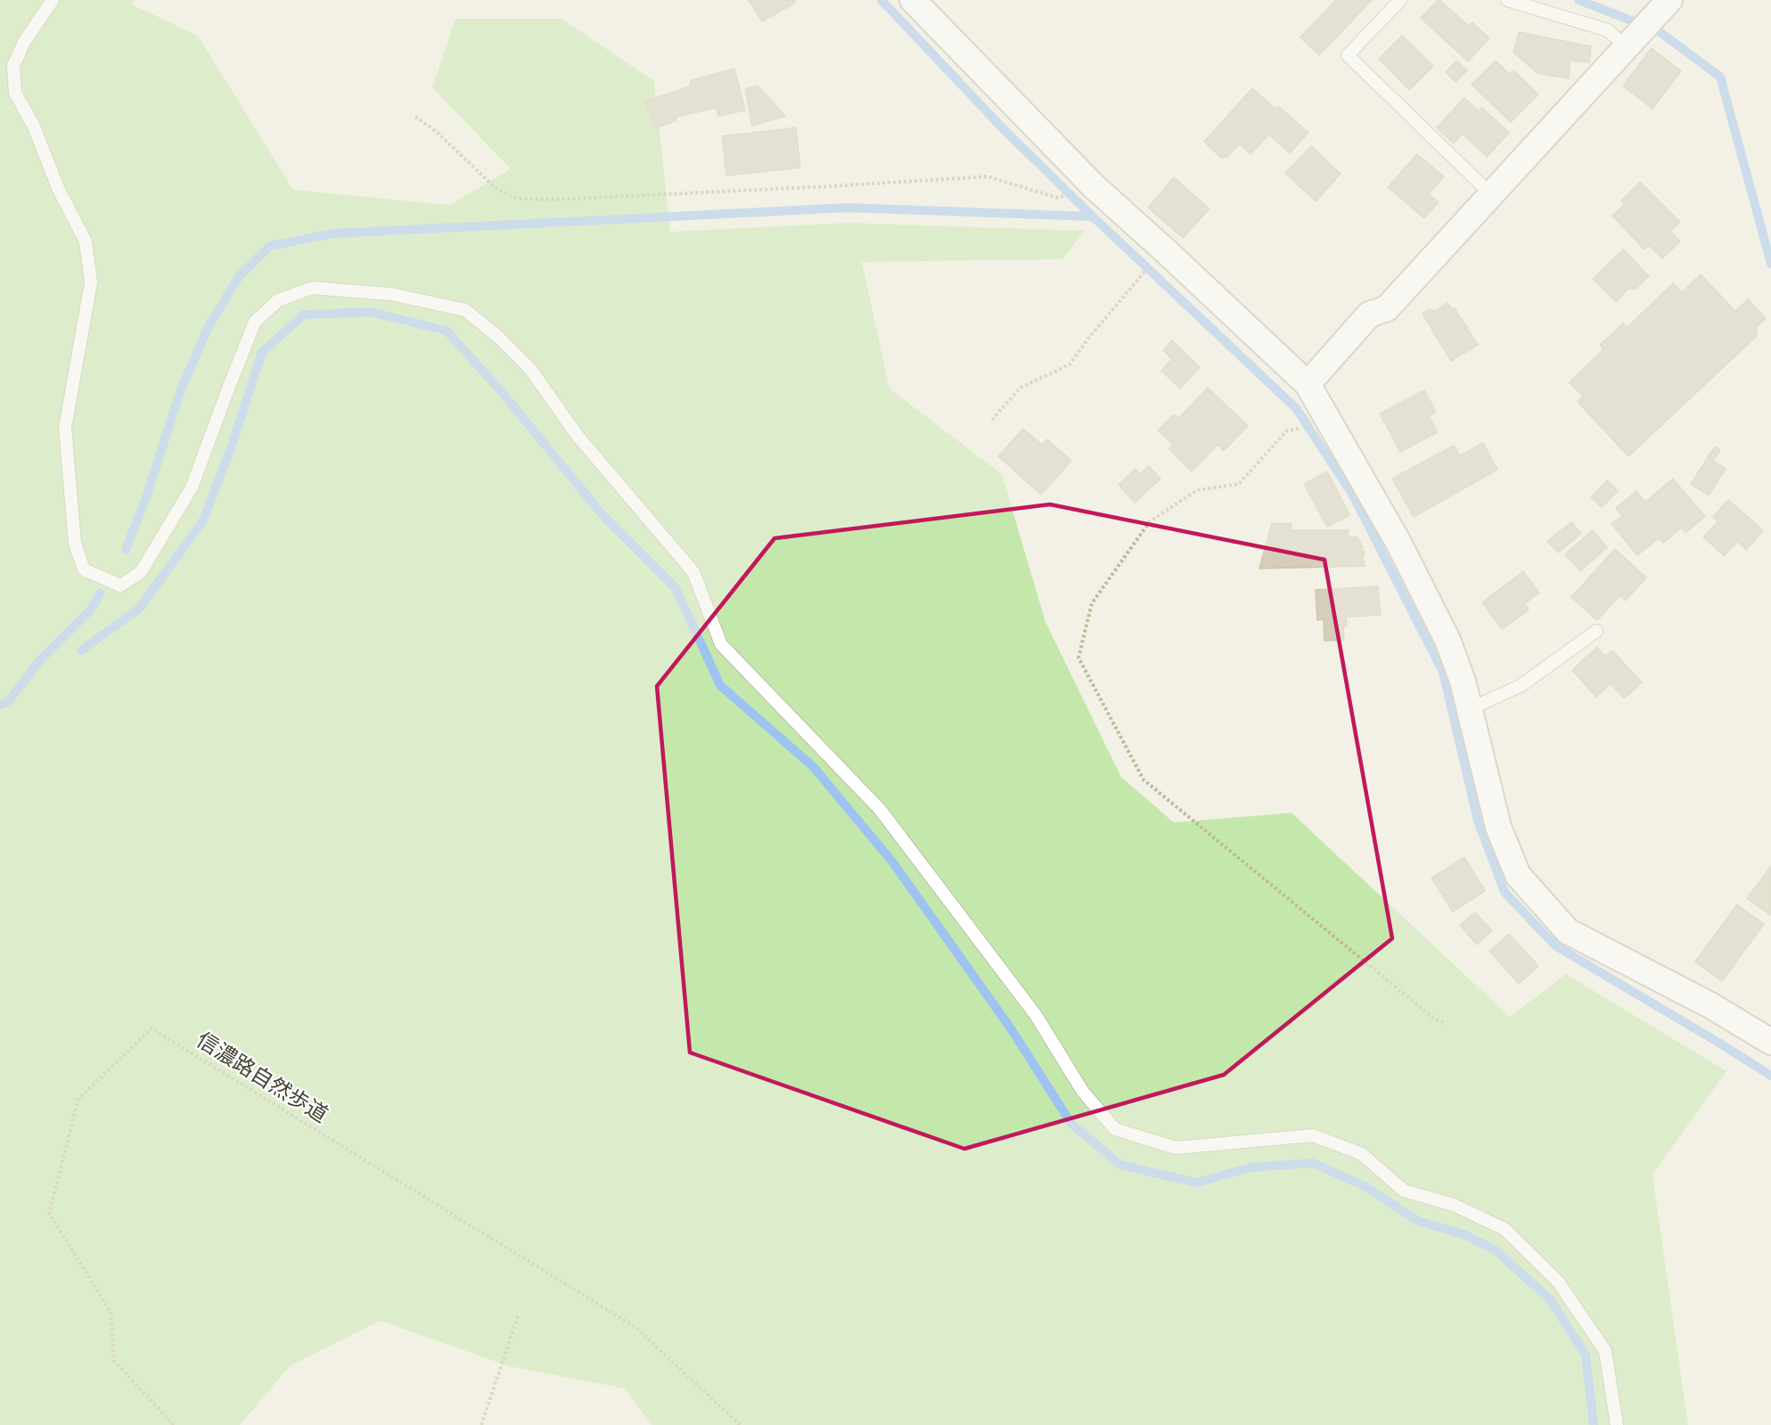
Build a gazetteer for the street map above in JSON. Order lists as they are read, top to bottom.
{
  "streets": {
    "path": ["信濃路自然歩道"]
  }
}
